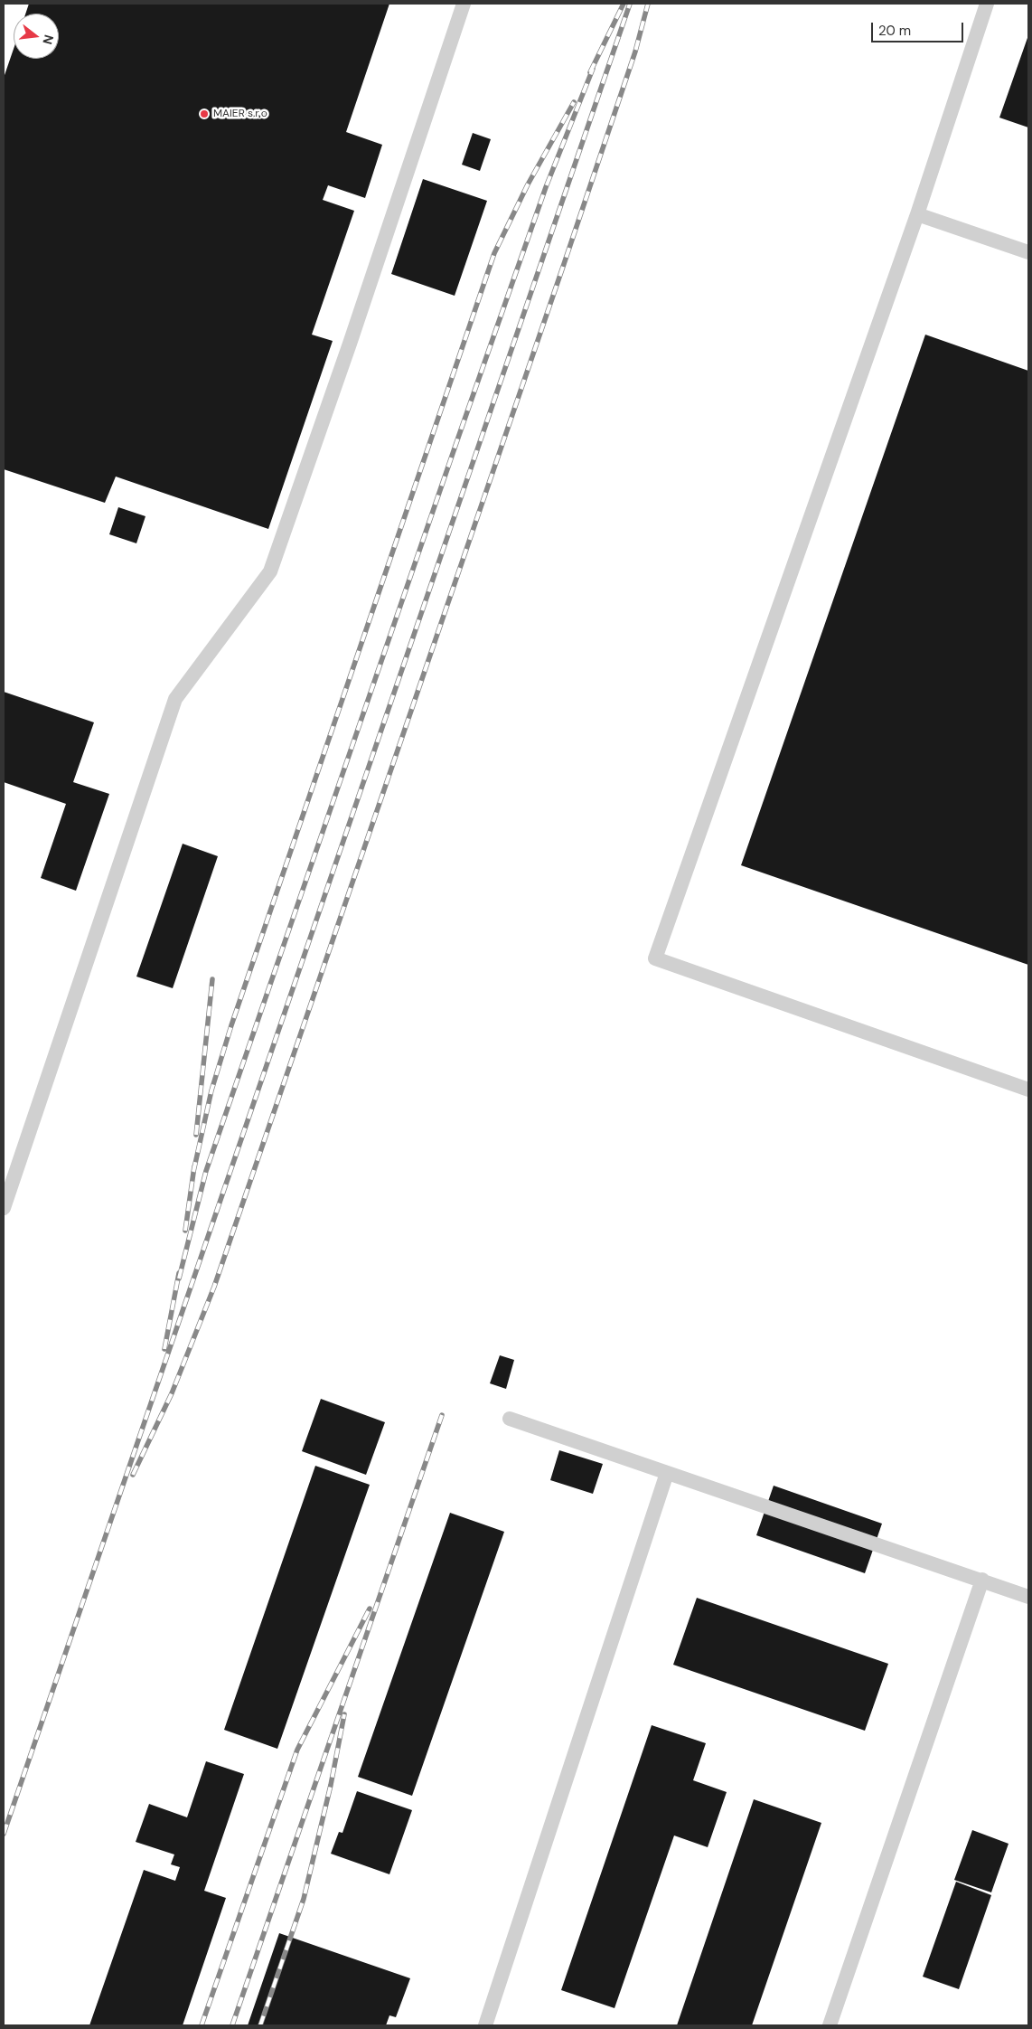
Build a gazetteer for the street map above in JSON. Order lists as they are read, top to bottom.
{
  "places": ["MAIER s.r.o"],
  "scale_bar": "20 m",
  "north": "right"
}
